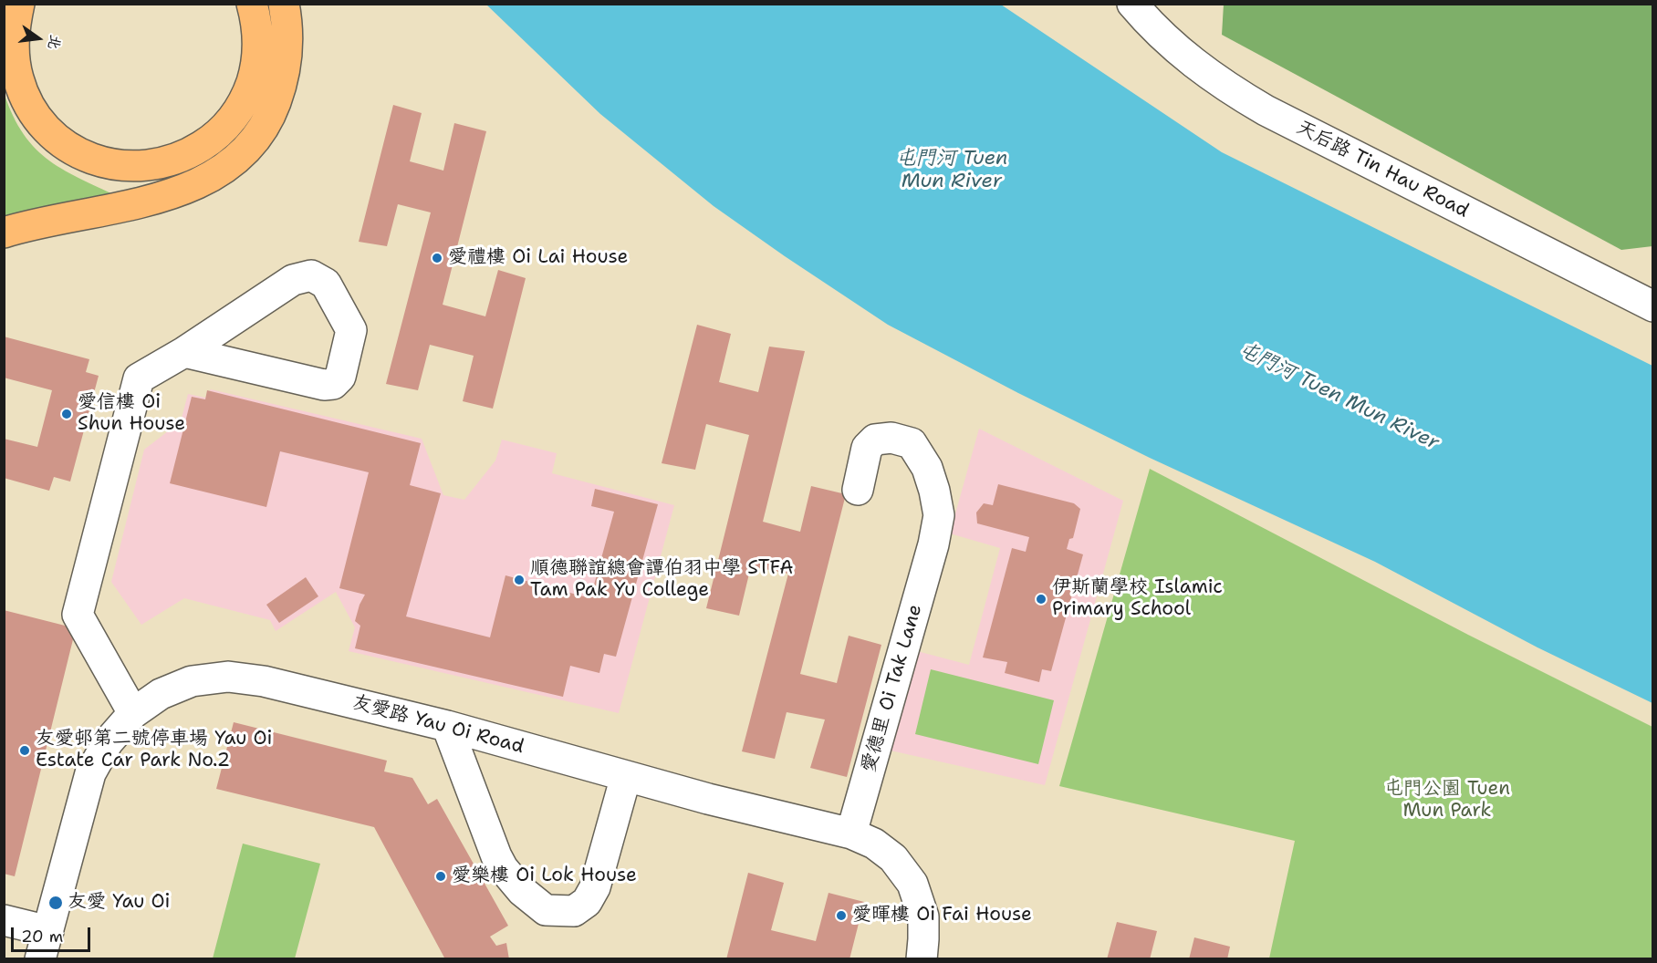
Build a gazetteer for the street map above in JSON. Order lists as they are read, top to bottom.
{
  "streets": {
    "street": ["天后路 Tin Hau Road", "愛德里 Oi Tak Lane", "友愛路 Yau Oi Road"]
  },
  "crossings": [
    ["愛德里 Oi Tak Lane", "友愛路 Yau Oi Road"]
  ],
  "water": ["屯門河 Tuen Mun River"],
  "parks": ["屯門公園 Tuen Mun Park"],
  "places": [
    "愛禮樓 Oi Lai House",
    "愛信樓 Oi Shun House",
    "順德聯誼總會譚伯羽中學 STFA Tam Pak Yu College",
    "伊斯蘭學校 Islamic Primary School",
    "友愛邨第二號停車場 Yau Oi Estate Car Park No.2",
    "愛樂樓 Oi Lok House",
    "友愛 Yau Oi",
    "愛暉樓 Oi Fai House"
  ],
  "scale_bar": "20 m",
  "north": "right"
}
